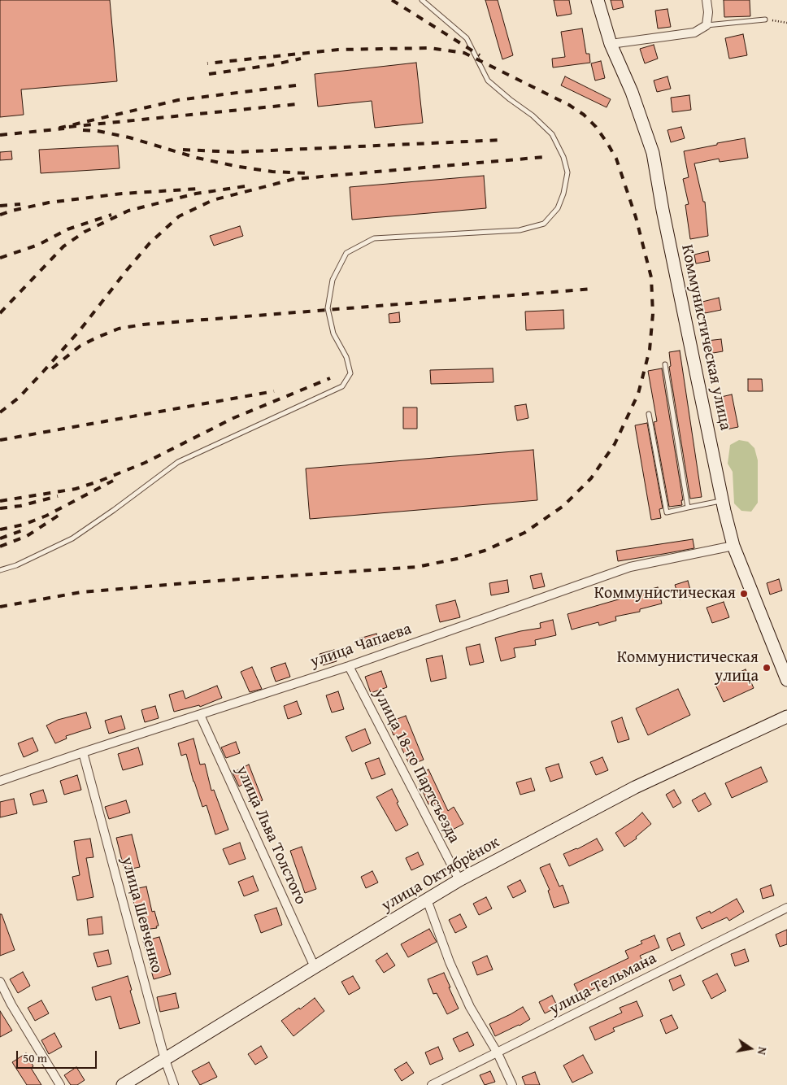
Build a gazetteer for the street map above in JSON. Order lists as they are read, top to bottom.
{
  "streets": {
    "street": [
      "Коммунистическая улица",
      "улица Чапаева",
      "улица 18-го Партсъезда",
      "улица Льва Толстого",
      "улица Октябрёнок",
      "улица Шевченко",
      "улица Тельмана"
    ]
  },
  "crossings": [
    ["Коммунистическая улица", "улица Чапаева"],
    ["улица Чапаева", "улица 18-го Партсъезда"],
    ["улица Чапаева", "улица Льва Толстого"],
    ["улица Чапаева", "улица Шевченко"],
    ["улица 18-го Партсъезда", "улица Октябрёнок"],
    ["улица Льва Толстого", "улица Октябрёнок"],
    ["улица Октябрёнок", "улица Шевченко"]
  ],
  "places": ["Коммунистическая", "Коммунистическая улица"],
  "scale_bar": "50 m",
  "north": "right"
}
